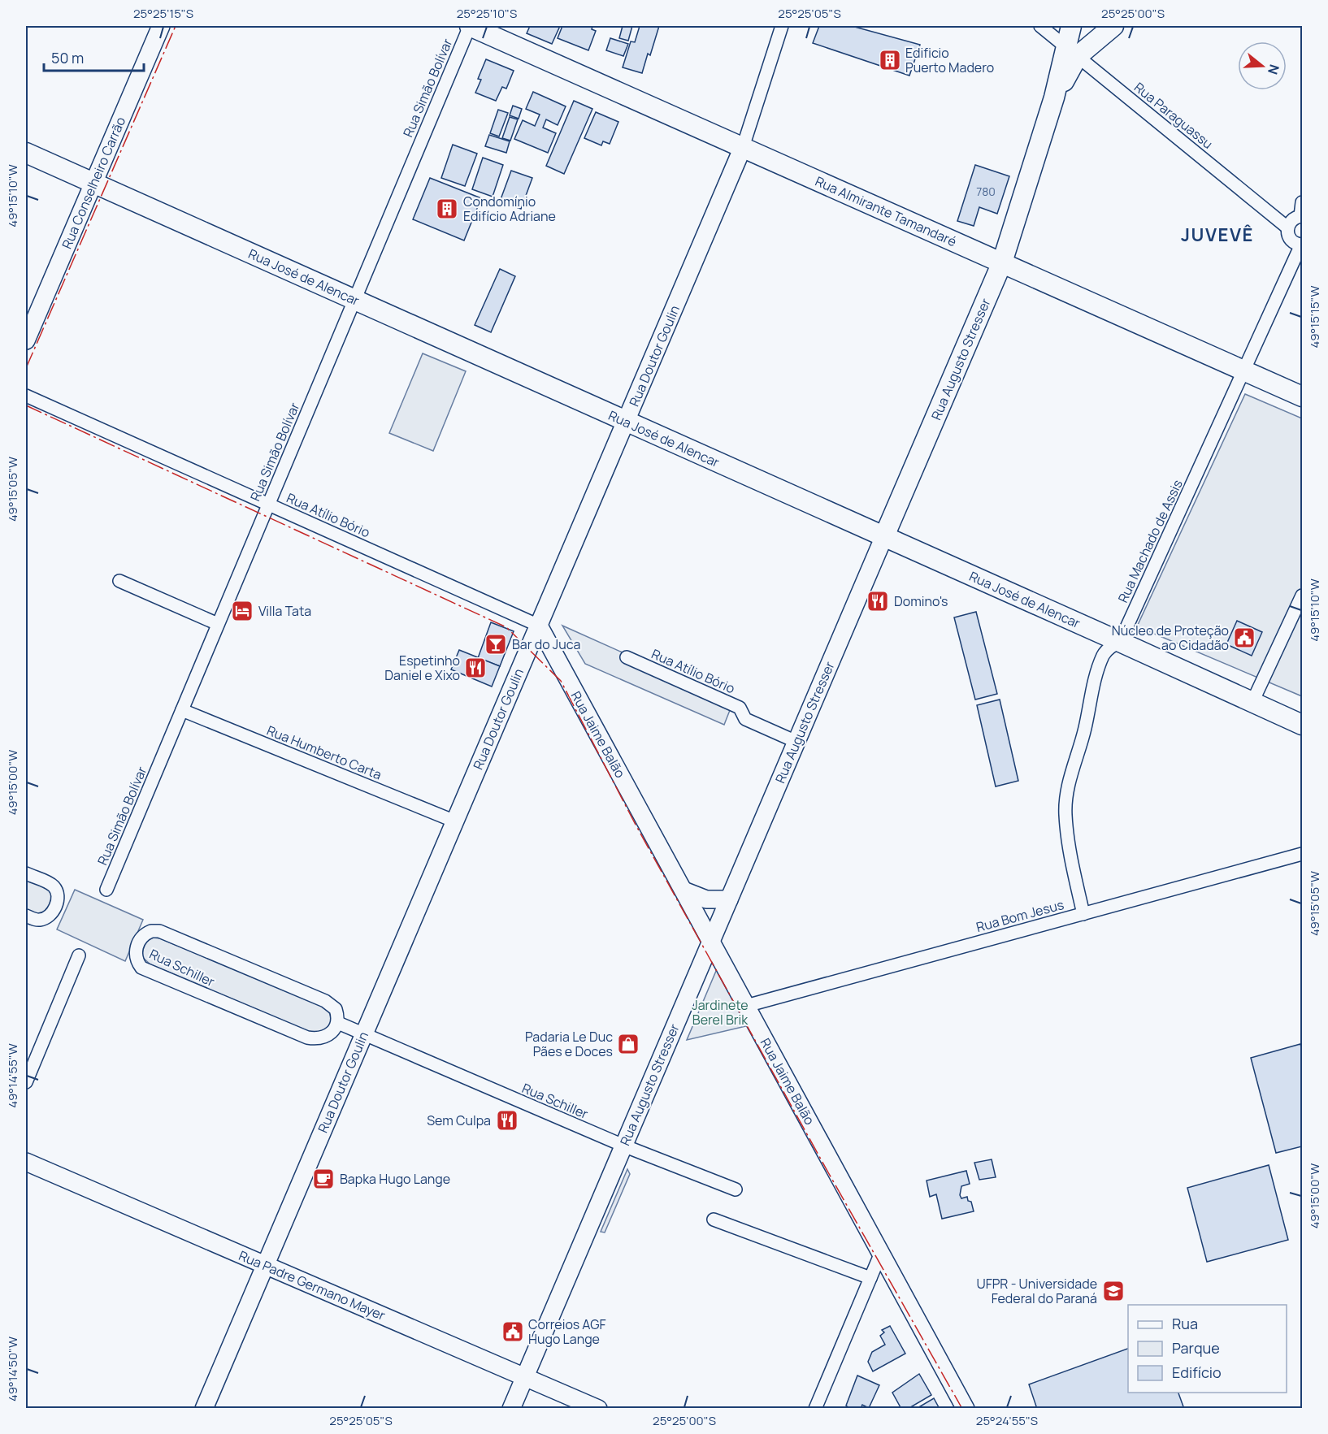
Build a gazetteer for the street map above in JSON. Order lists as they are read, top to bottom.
{
  "streets": {
    "main road": ["Rua Almirante Tamandaré", "Rua José de Alencar", "Rua Augusto Stresser"],
    "street": [
      "Rua Simão Bolívar",
      "Rua Paraguassu",
      "Rua Conselheiro Carrão",
      "Rua Doutor Goulin",
      "Rua Atílio Bório",
      "Rua Machado de Assis",
      "Rua Jaime Balão",
      "Rua Humberto Carta",
      "Rua Bom Jesus",
      "Rua Schiller",
      "Rua Padre Germano Mayer"
    ]
  },
  "crossings": [
    ["Rua Simão Bolívar", "Rua Almirante Tamandaré"],
    ["Rua Simão Bolívar", "Rua José de Alencar"],
    ["Rua Simão Bolívar", "Rua Atílio Bório"],
    ["Rua Simão Bolívar", "Rua Humberto Carta"],
    ["Rua Paraguassu", "Rua Augusto Stresser"],
    ["Rua Paraguassu", "Rua Machado de Assis"],
    ["Rua Conselheiro Carrão", "Rua José de Alencar"],
    ["Rua Almirante Tamandaré", "Rua Doutor Goulin"],
    ["Rua Almirante Tamandaré", "Rua Augusto Stresser"],
    ["Rua Almirante Tamandaré", "Rua Machado de Assis"],
    ["Rua José de Alencar", "Rua Doutor Goulin"],
    ["Rua José de Alencar", "Rua Augusto Stresser"],
    ["Rua José de Alencar", "Rua Machado de Assis"],
    ["Rua Doutor Goulin", "Rua Atílio Bório"],
    ["Rua Doutor Goulin", "Rua Jaime Balão"],
    ["Rua Doutor Goulin", "Rua Humberto Carta"],
    ["Rua Doutor Goulin", "Rua Schiller"],
    ["Rua Doutor Goulin", "Rua Padre Germano Mayer"],
    ["Rua Augusto Stresser", "Rua Atílio Bório"],
    ["Rua Augusto Stresser", "Rua Jaime Balão"],
    ["Rua Augusto Stresser", "Rua Schiller"],
    ["Rua Augusto Stresser", "Rua Padre Germano Mayer"],
    ["Rua Atílio Bório", "Rua Jaime Balão"],
    ["Rua Machado de Assis", "Rua Bom Jesus"],
    ["Rua Jaime Balão", "Rua Bom Jesus"]
  ],
  "districts": ["JUVEVÊ"],
  "parks": ["Jardinete Berel Brik"],
  "places": {
    "building": ["Edificio Puerto Madero", "Condomínio Edifício Adriane"],
    "restaurant": ["Domino's", "Espetinho Daniel e Xixo", "Sem Culpa"],
    "hotel": ["Villa Tata"],
    "public building": ["Núcleo de Proteção ao Cidadão", "Correios AGF Hugo Lange"],
    "bar": ["Bar do Juca"],
    "shop": ["Padaria Le Duc Pães e Doces"],
    "cafe": ["Bapka Hugo Lange"],
    "school or university": ["UFPR - Universidade Federal do Paraná"]
  },
  "house_numbers": ["780"],
  "legend": ["Rua", "Parque", "Edifício"],
  "scale_bar": "50 m",
  "north": "right",
  "coordinates": [
    "25°25'15\"S",
    "25°25'10\"S",
    "25°25'05\"S",
    "25°25'00\"S",
    "49°15'10\"W",
    "49°15'15\"W",
    "49°15'05\"W",
    "49°15'00\"W",
    "49°14'55\"W",
    "49°14'50\"W",
    "25°24'55\"S"
  ]
}
